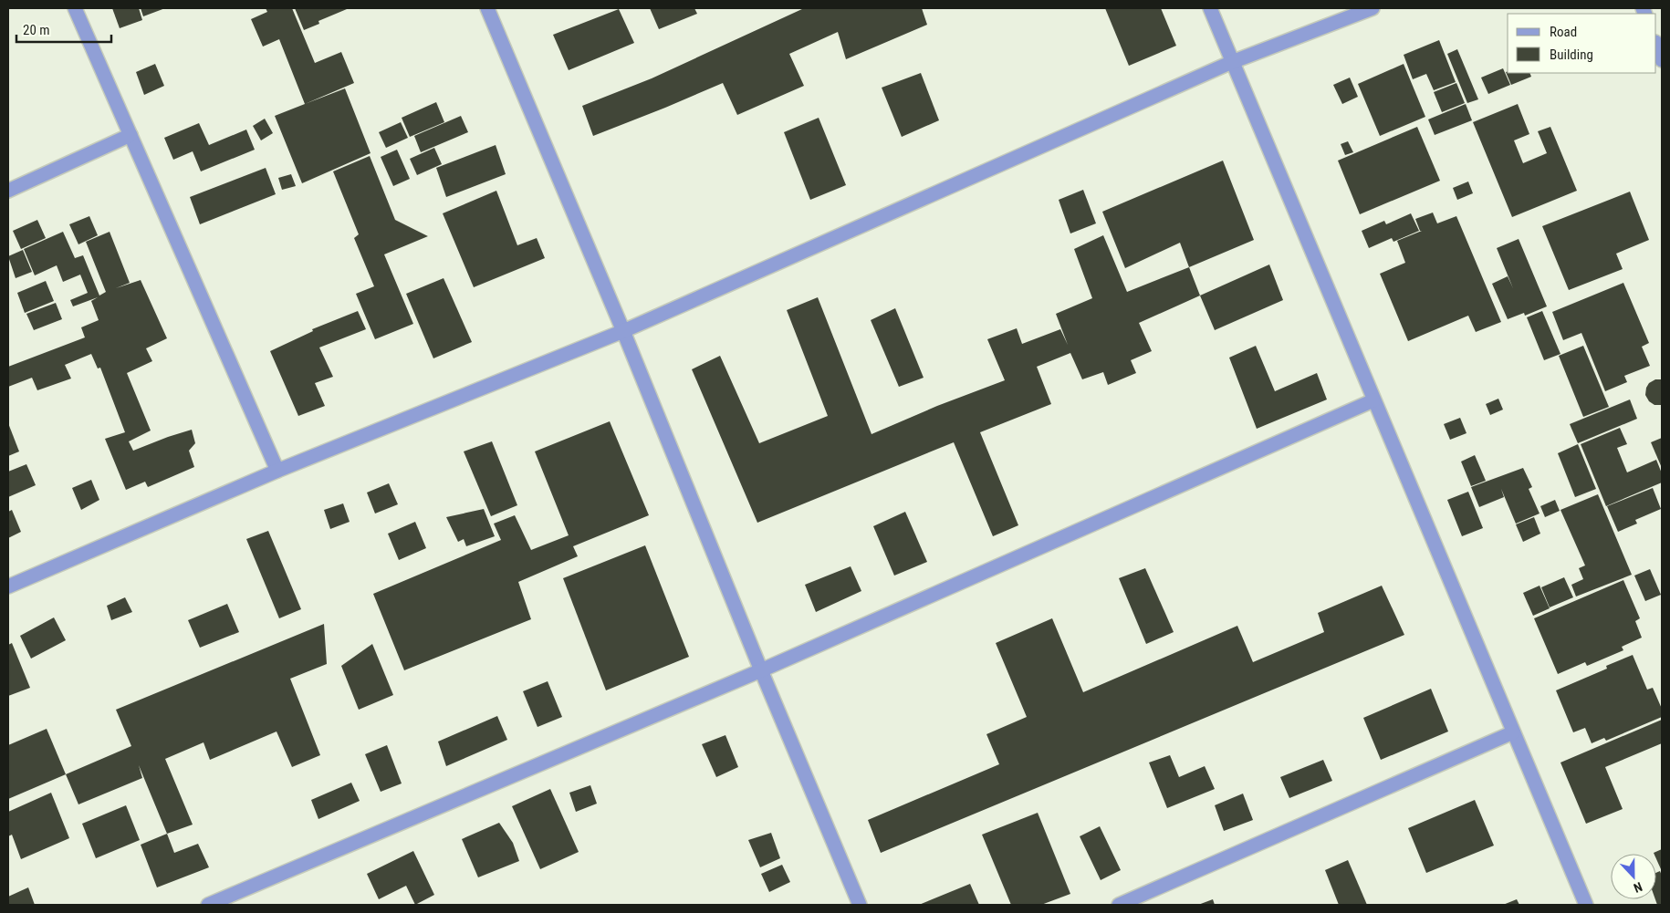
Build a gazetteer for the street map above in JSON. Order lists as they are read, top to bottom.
{
  "legend": ["Road", "Building"],
  "scale_bar": "20 m",
  "north": "bottom"
}
